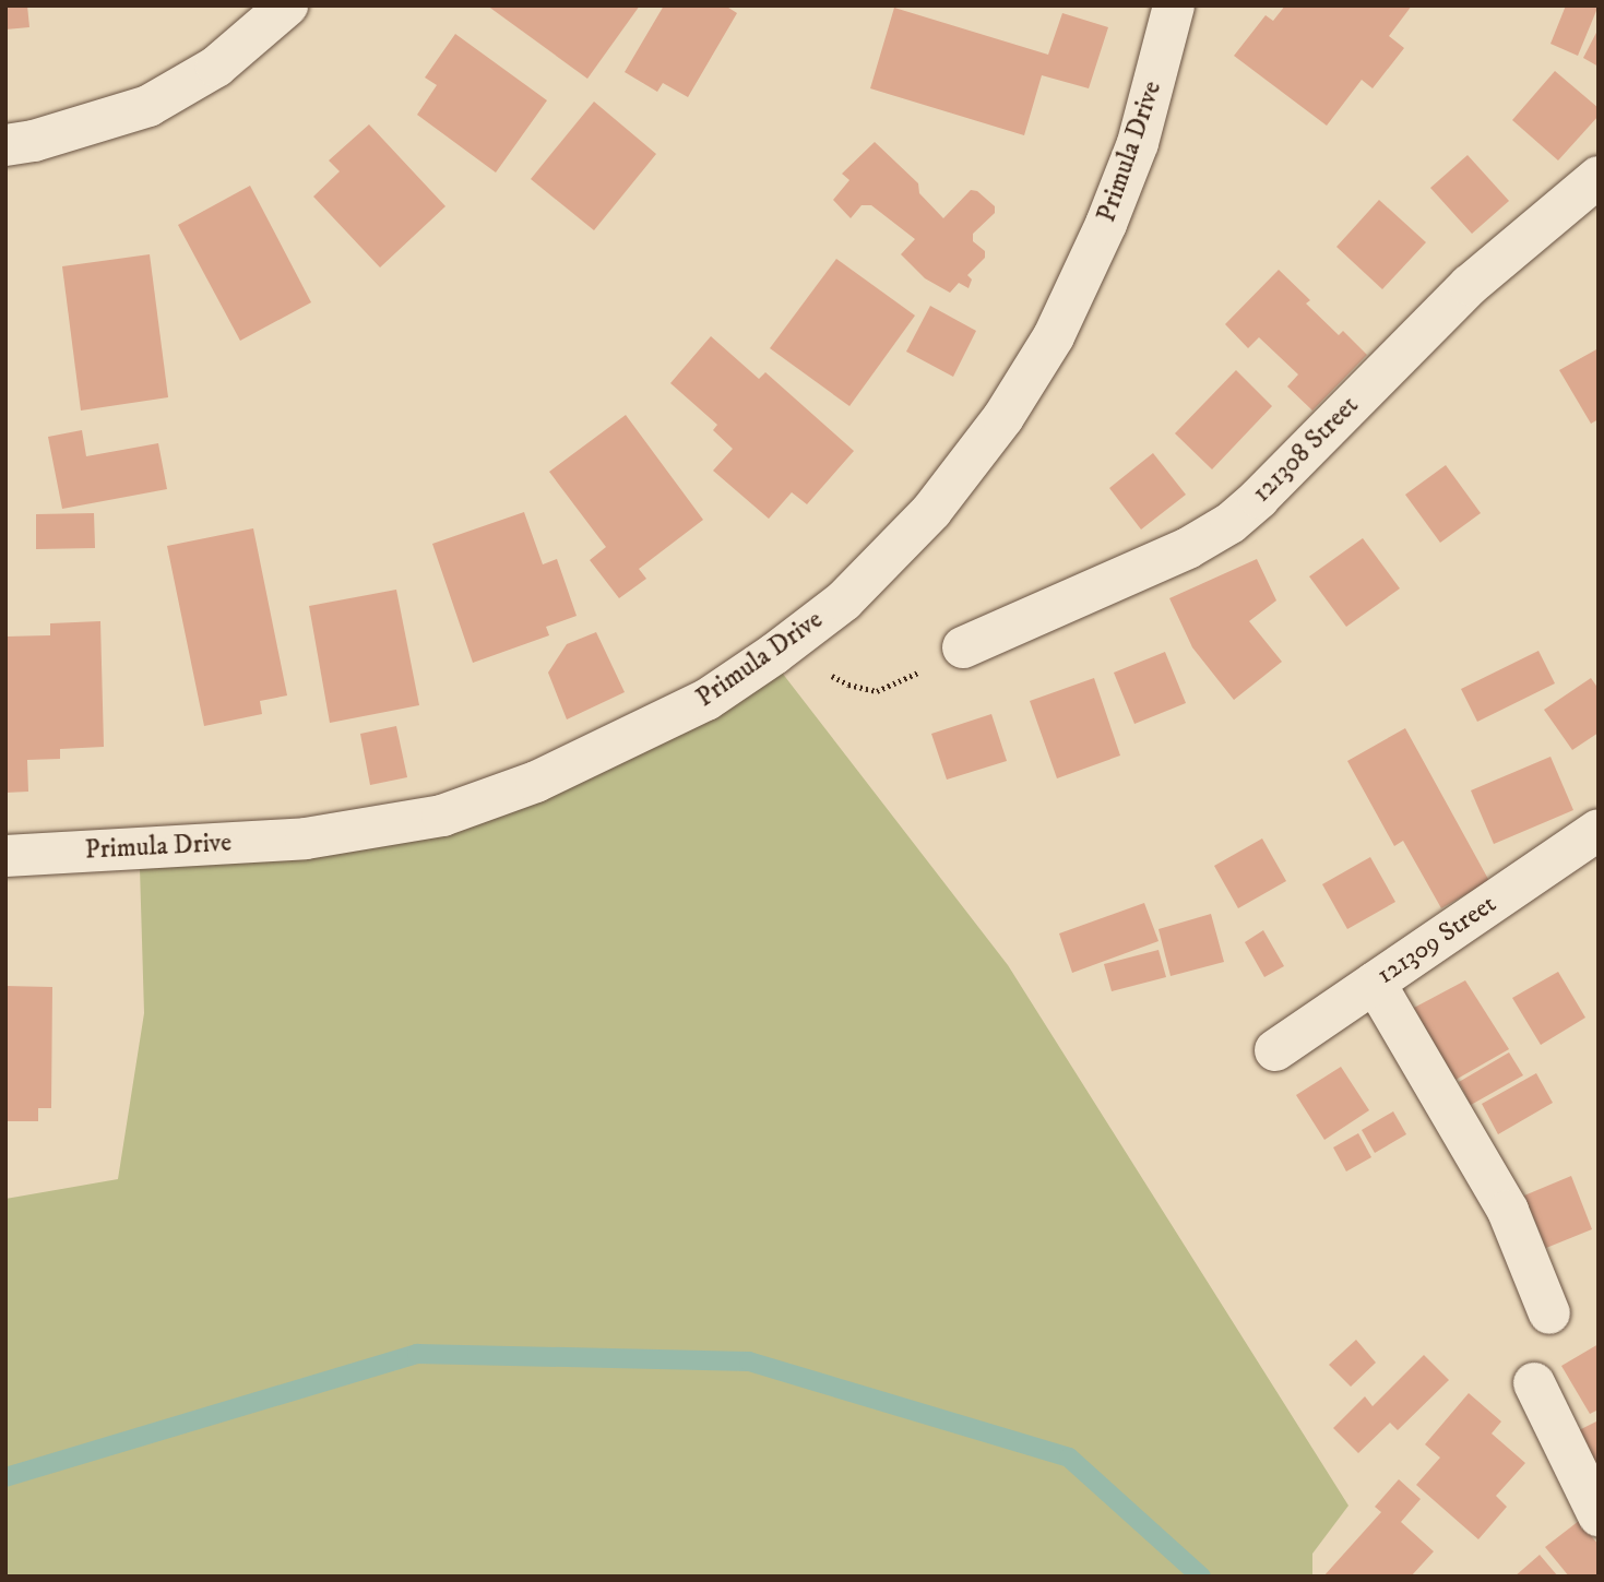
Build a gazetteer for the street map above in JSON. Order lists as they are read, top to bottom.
{
  "streets": {
    "street": ["Primula Drive", "121308 Street", "121309 Street"]
  }
}
